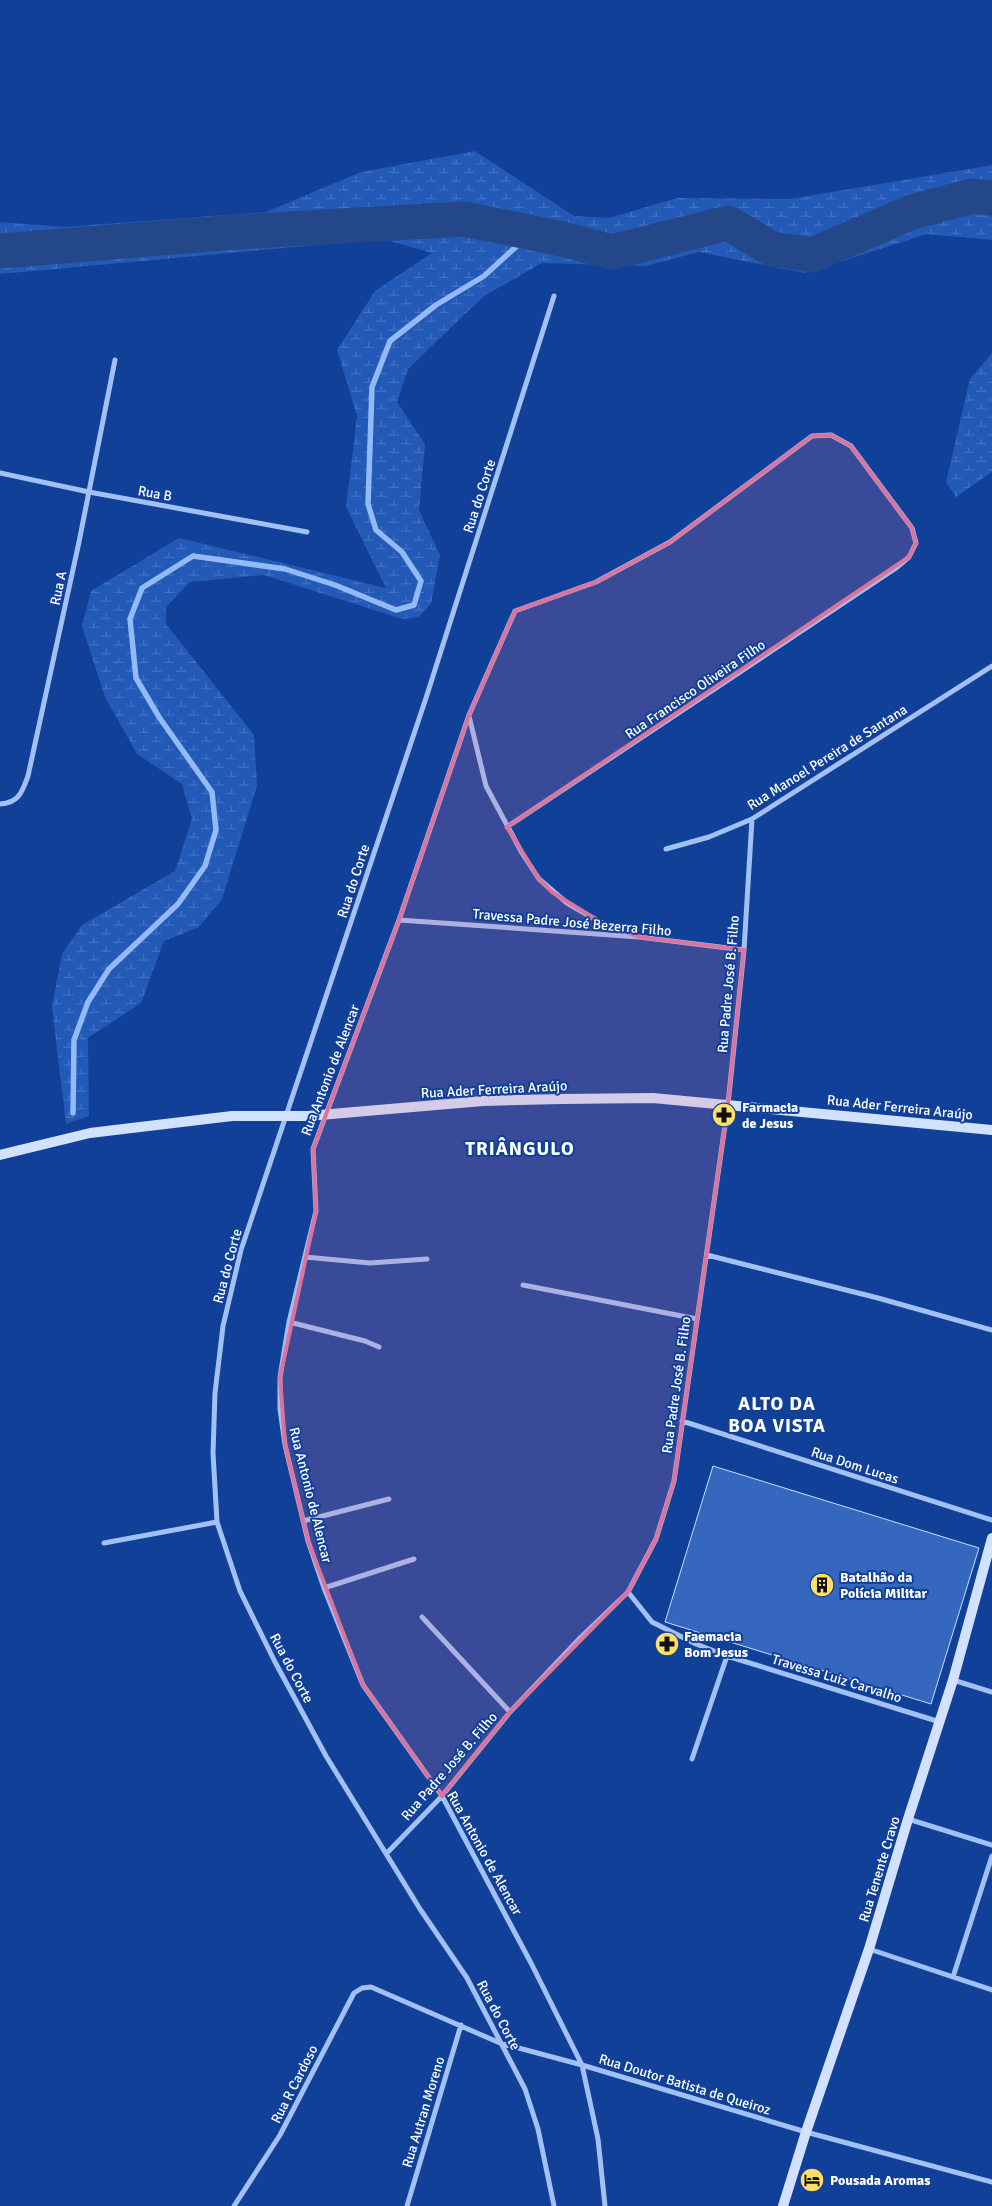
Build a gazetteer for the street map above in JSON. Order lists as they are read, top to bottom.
{
  "streets": {
    "street": [
      "Rua B",
      "Rua do Corte",
      "Rua A",
      "Rua Francisco Oliveira Filho",
      "Rua Manoel Pereira de Santana",
      "Travessa Padre José Bezerra Filho",
      "Rua Padre José B. Filho",
      "Rua Antonio de Alencar",
      "Rua Ader Ferreira Araújo",
      "Rua Dom Lucas",
      "Travessa Luiz Carvalho",
      "Rua Tenente Cravo",
      "Rua R Cardoso",
      "Rua Doutor Batista de Queiroz",
      "Rua Autran Moreno"
    ]
  },
  "crossings": [
    ["Rua B", "Rua A"],
    ["Rua do Corte", "Rua Padre José B. Filho"],
    ["Rua do Corte", "Rua Ader Ferreira Araújo"],
    ["Rua do Corte", "Rua Doutor Batista de Queiroz"],
    ["Rua Francisco Oliveira Filho", "Rua Antonio de Alencar"],
    ["Rua Manoel Pereira de Santana", "Rua Padre José B. Filho"],
    ["Travessa Padre José Bezerra Filho", "Rua Padre José B. Filho"],
    ["Travessa Padre José Bezerra Filho", "Rua Antonio de Alencar"],
    ["Rua Padre José B. Filho", "Rua Antonio de Alencar"],
    ["Rua Padre José B. Filho", "Rua Ader Ferreira Araújo"],
    ["Rua Padre José B. Filho", "Rua Dom Lucas"],
    ["Rua Padre José B. Filho", "Travessa Luiz Carvalho"],
    ["Rua Antonio de Alencar", "Rua Ader Ferreira Araújo"],
    ["Rua Antonio de Alencar", "Rua Doutor Batista de Queiroz"],
    ["Travessa Luiz Carvalho", "Rua Tenente Cravo"],
    ["Rua Tenente Cravo", "Rua Doutor Batista de Queiroz"],
    ["Rua R Cardoso", "Rua Doutor Batista de Queiroz"],
    ["Rua Doutor Batista de Queiroz", "Rua Autran Moreno"]
  ],
  "districts": ["TRIÂNGULO", "ALTO DA BOA VISTA"],
  "places": {
    "pharmacy": ["Farmacia de Jesus", "Faemacia Bom Jesus"],
    "building": ["Batalhão da Polícia Militar"],
    "hotel": ["Pousada Aromas"]
  }
}
